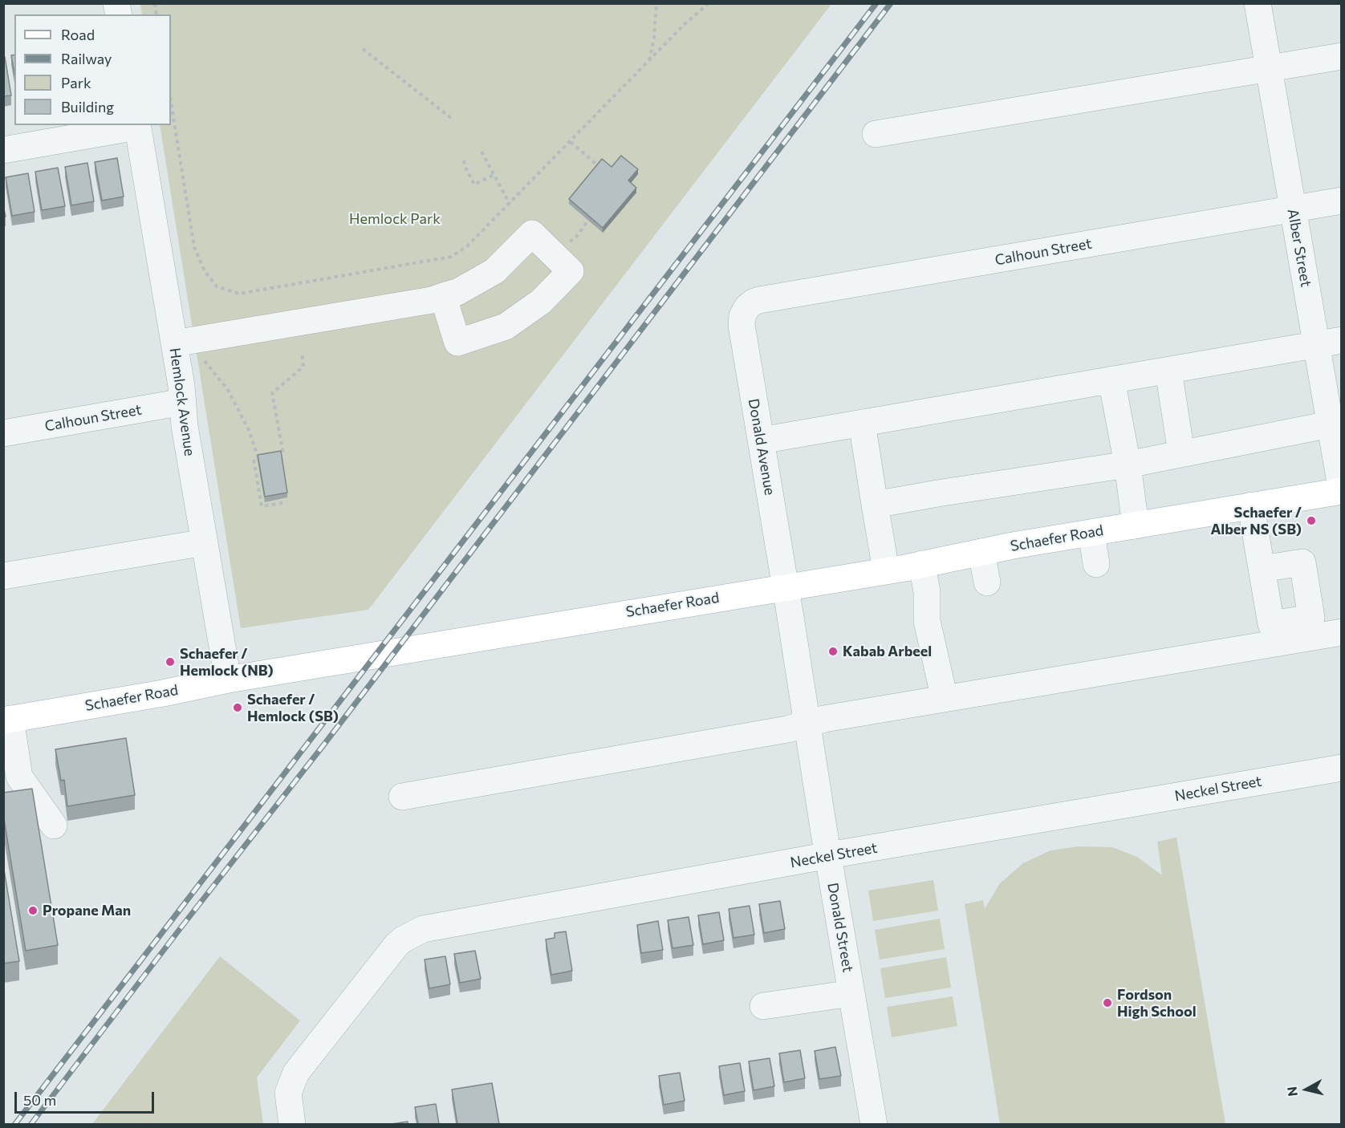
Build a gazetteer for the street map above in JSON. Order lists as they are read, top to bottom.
{
  "streets": {
    "main road": ["Schaefer Road"],
    "street": [
      "Alber Street",
      "Calhoun Street",
      "Hemlock Avenue",
      "Donald Avenue",
      "Neckel Street",
      "Donald Street"
    ]
  },
  "crossings": [
    ["Alber Street", "Calhoun Street"],
    ["Alber Street", "Schaefer Road"],
    ["Calhoun Street", "Hemlock Avenue"],
    ["Calhoun Street", "Donald Avenue"],
    ["Hemlock Avenue", "Schaefer Road"],
    ["Donald Avenue", "Schaefer Road"],
    ["Donald Avenue", "Donald Street"],
    ["Schaefer Road", "Donald Street"],
    ["Neckel Street", "Donald Street"]
  ],
  "parks": ["Hemlock Park"],
  "places": [
    "Schaefer / Alber NS (SB)",
    "Kabab Arbeel",
    "Schaefer / Hemlock (NB)",
    "Schaefer / Hemlock (SB)",
    "Propane Man",
    "Fordson High School"
  ],
  "legend": [
    "Road",
    "Railway",
    "Park",
    "Building"
  ],
  "scale_bar": "50 m",
  "north": "left"
}
